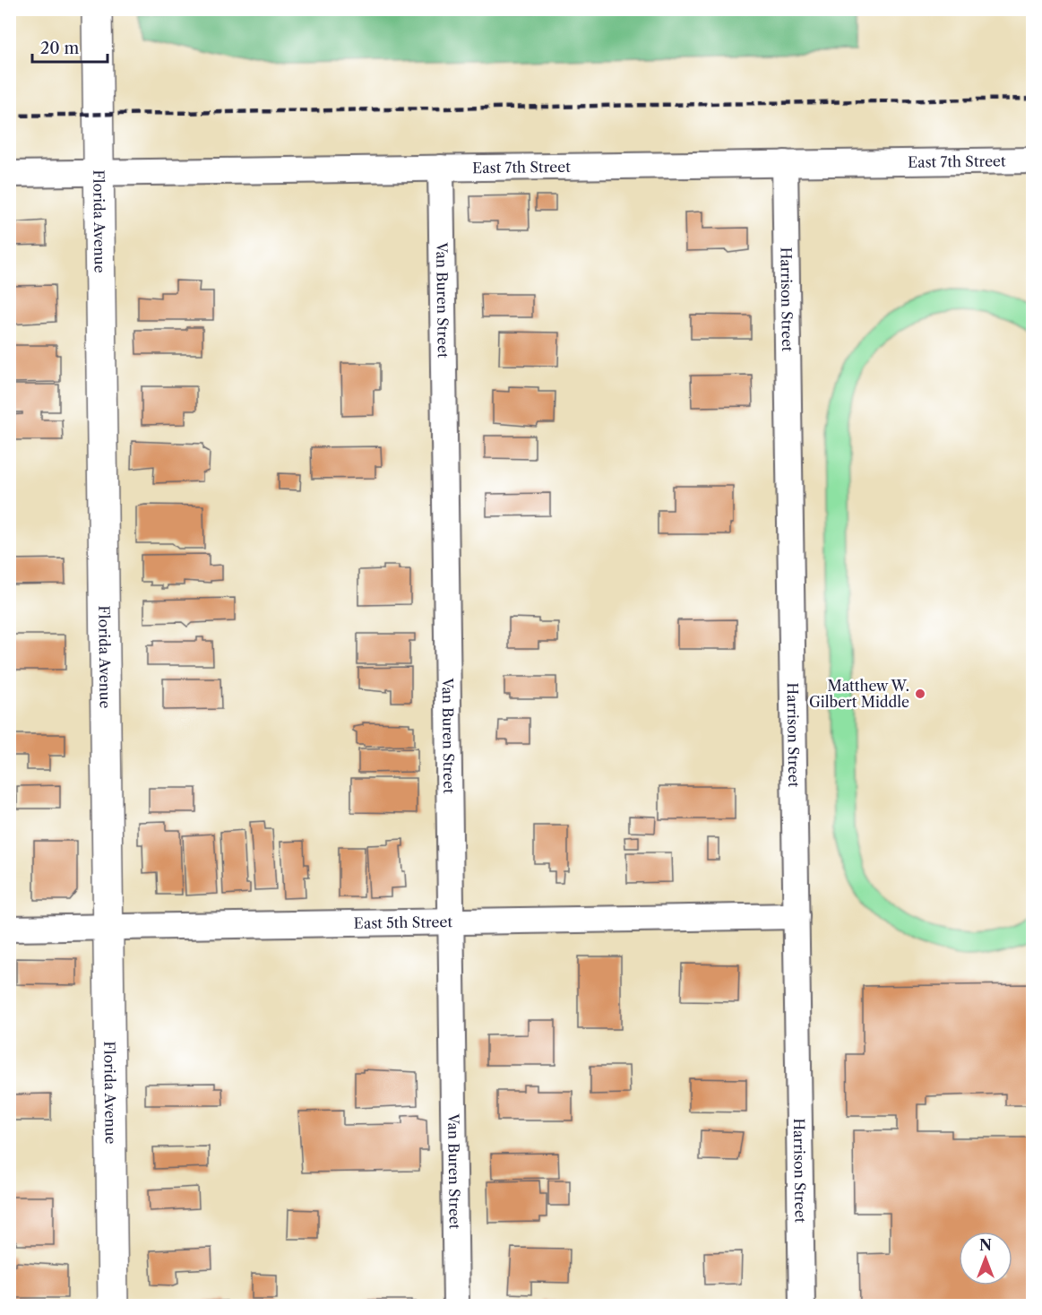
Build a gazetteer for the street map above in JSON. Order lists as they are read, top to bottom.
{
  "streets": {
    "street": [
      "East 7th Street",
      "Florida Avenue",
      "Harrison Street",
      "Van Buren Street",
      "East 5th Street"
    ]
  },
  "crossings": [
    ["East 7th Street", "Florida Avenue"],
    ["East 7th Street", "Harrison Street"],
    ["East 7th Street", "Van Buren Street"],
    ["Florida Avenue", "East 5th Street"],
    ["Harrison Street", "East 5th Street"],
    ["Van Buren Street", "East 5th Street"]
  ],
  "places": ["Matthew W. Gilbert Middle"],
  "scale_bar": "20 m",
  "north": "top"
}
